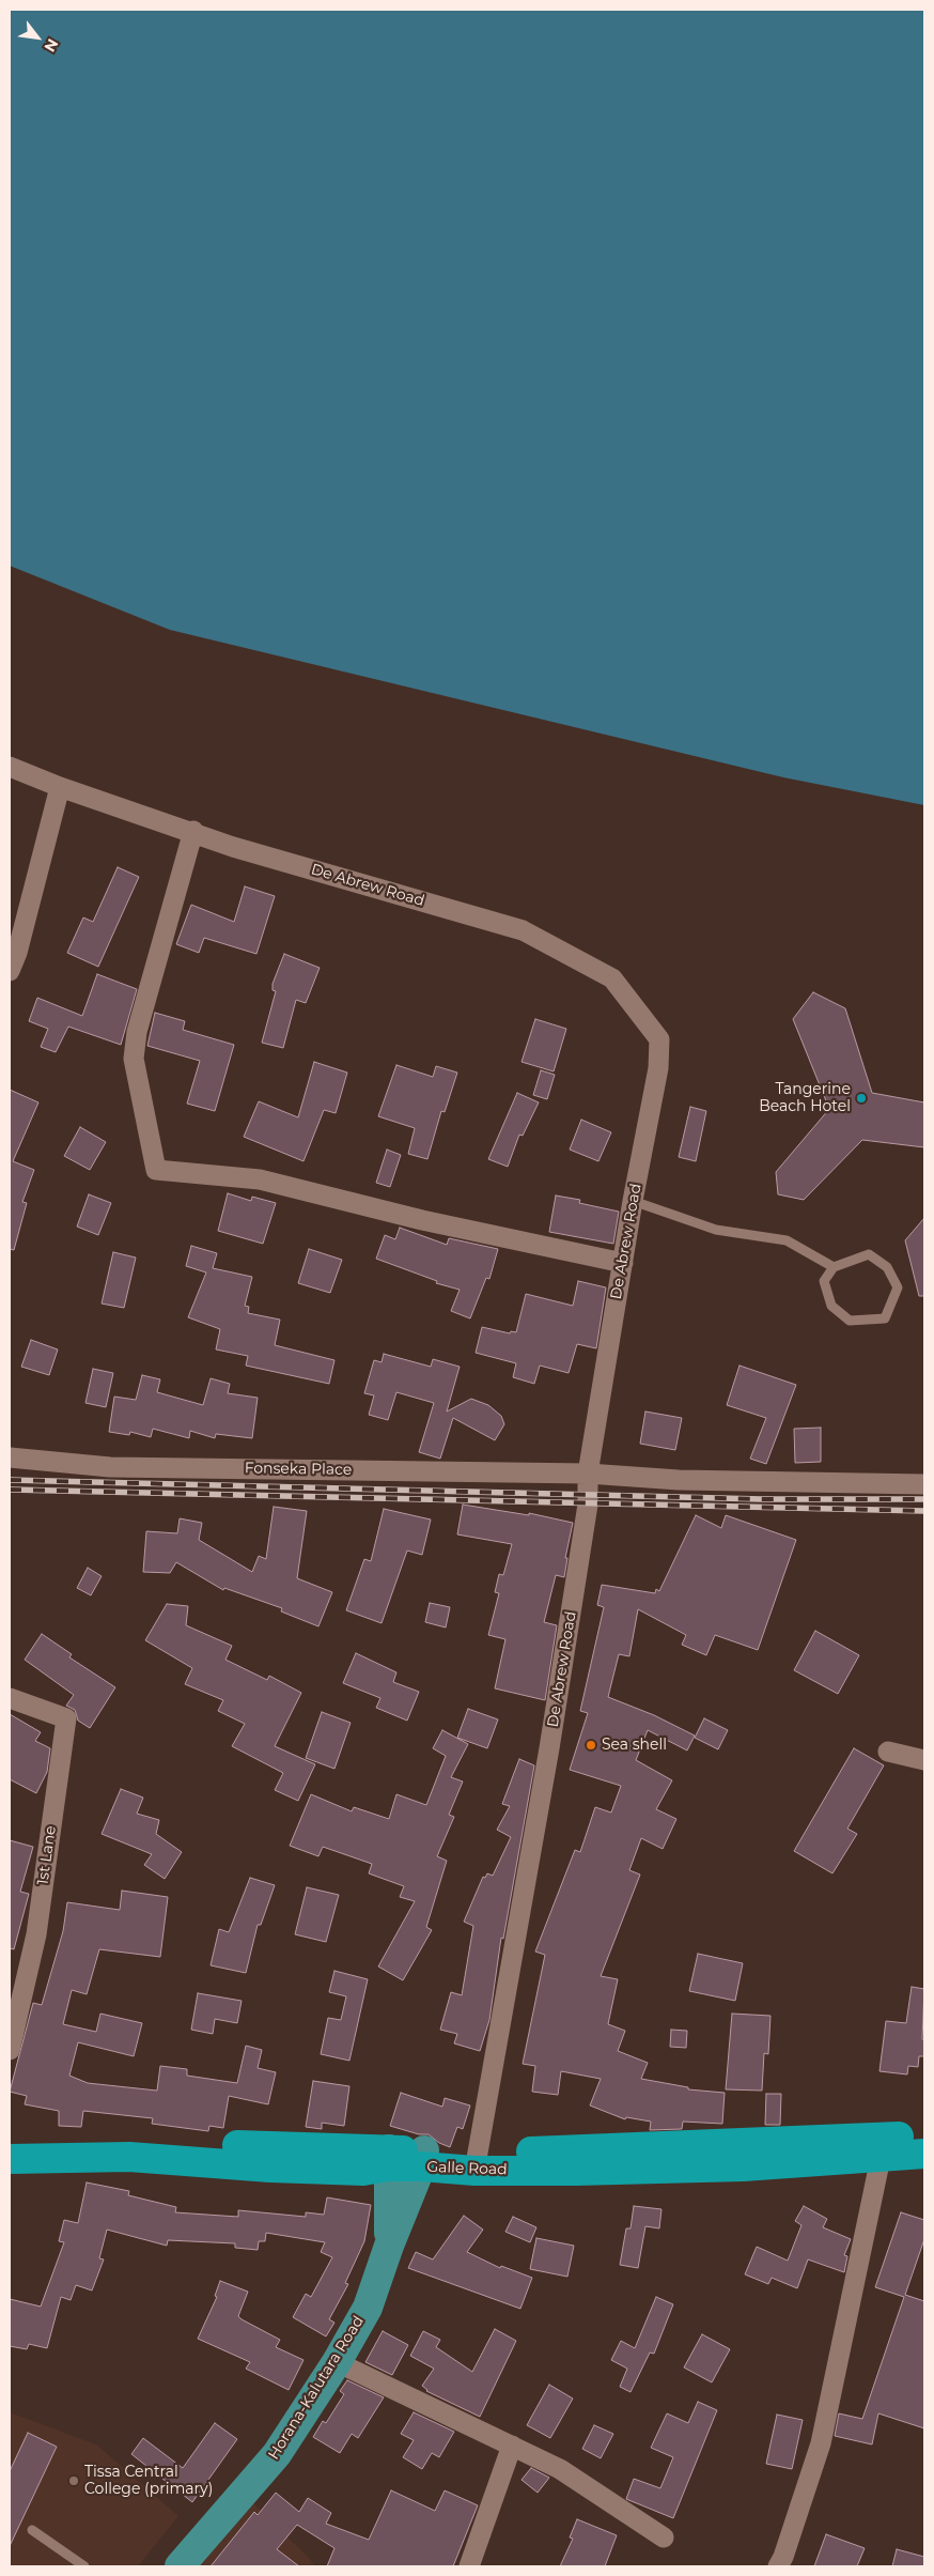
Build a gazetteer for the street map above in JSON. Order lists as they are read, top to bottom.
{
  "streets": {
    "highway": ["Galle Road"],
    "main road": ["Horana-Kalutara Road"],
    "street": ["De Abrew Road", "Fonseka Place", "1st Lane"]
  },
  "crossings": [
    ["De Abrew Road", "Fonseka Place"],
    ["De Abrew Road", "Galle Road"],
    ["Galle Road", "Horana-Kalutara Road"]
  ],
  "places": ["Tangerine Beach Hotel", "Sea shell", "Tissa Central College (primary)"],
  "north": "bottom right"
}
